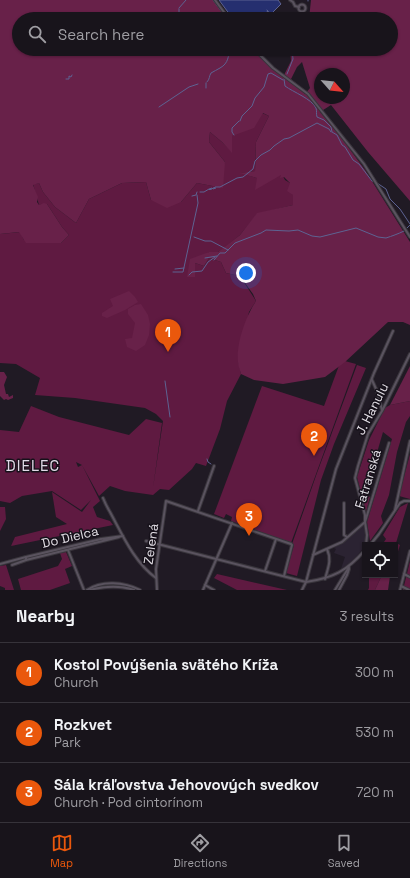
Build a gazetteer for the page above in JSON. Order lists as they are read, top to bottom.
{
  "streets": {
    "street": [
      "J. Hanulu",
      "Fatranská",
      "Do Dielca",
      "Zelená"
    ]
  },
  "crossings": [
    ["J. Hanulu", "Fatranská"],
    ["Do Dielca", "Zelená"]
  ],
  "districts": ["DIELEC"],
  "north": "bottom right",
  "page": {
    "search": "Search here",
    "pins": ["1", "2", "3"],
    "heading": ["Nearby", "3 results"],
    "list": [
      {
        "mark": "1",
        "name": "Kostol Povýšenia svätého Kríža",
        "note": "Church",
        "value": "300 m"
      },
      {
        "mark": "2",
        "name": "Rozkvet",
        "note": "Park",
        "value": "530 m"
      },
      {
        "mark": "3",
        "name": "Sála kráľovstva Jehovových svedkov",
        "note": "Church · Pod cintorínom",
        "value": "720 m"
      }
    ],
    "nav": ["Map", "Directions", "Saved"]
  }
}
